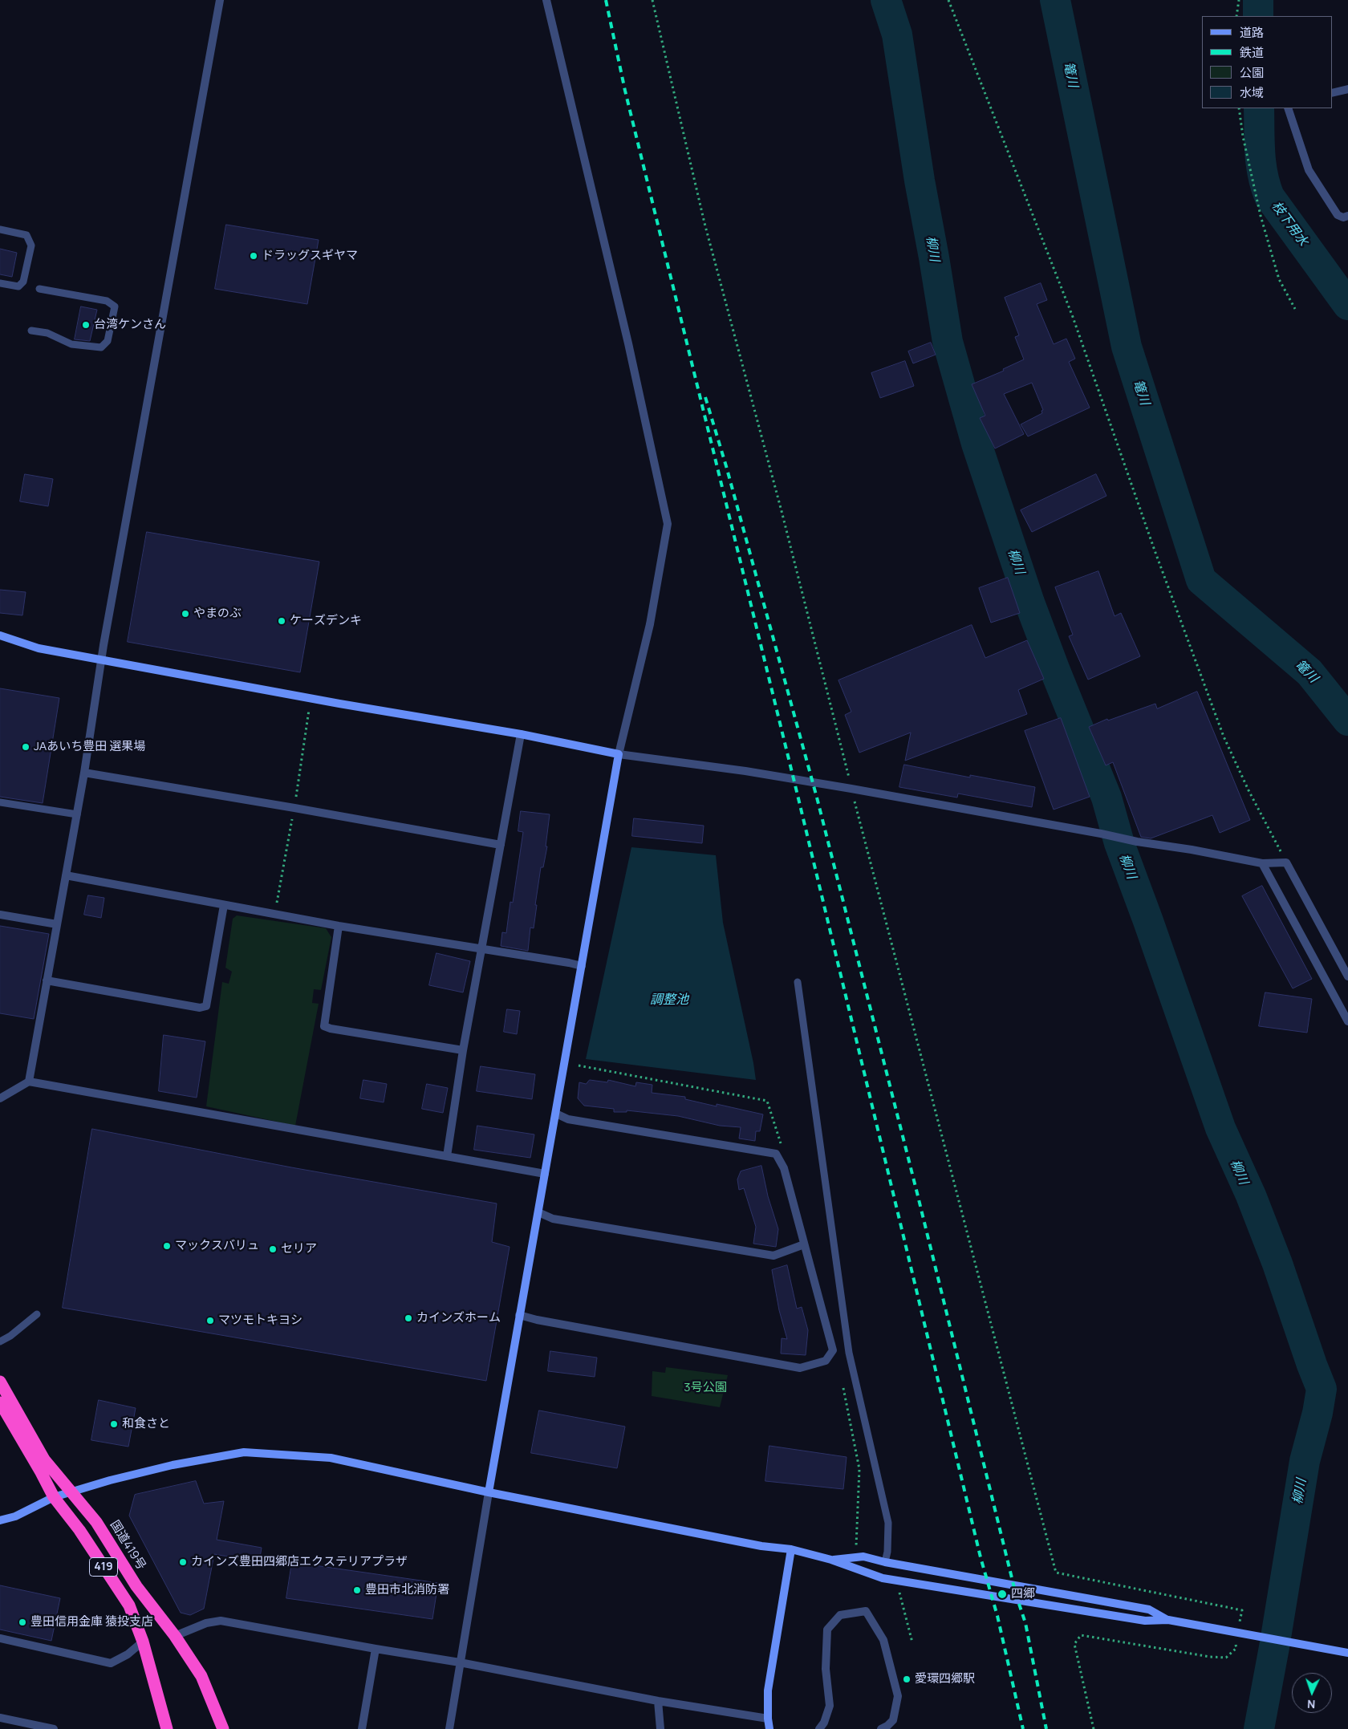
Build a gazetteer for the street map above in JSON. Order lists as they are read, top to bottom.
{
  "streets": {
    "highway": ["国道419号", "419"]
  },
  "water": [
    "篭川",
    "枝下用水",
    "柳川",
    "調整池"
  ],
  "parks": ["3号公園"],
  "places": [
    "ドラッグスギヤマ",
    "台湾ケンさん",
    "やまのぶ",
    "ケーズデンキ",
    "JAあいち豊田 選果場",
    "マックスバリュ",
    "セリア",
    "カインズホーム",
    "マツモトキヨシ",
    "和食さと",
    "カインズ豊田四郷店エクステリアプラザ",
    "豊田市北消防署",
    "四郷",
    "豊田信用金庫 猿投支店",
    "愛環四郷駅"
  ],
  "legend": [
    "道路",
    "鉄道",
    "公園",
    "水域"
  ],
  "north": "bottom"
}
